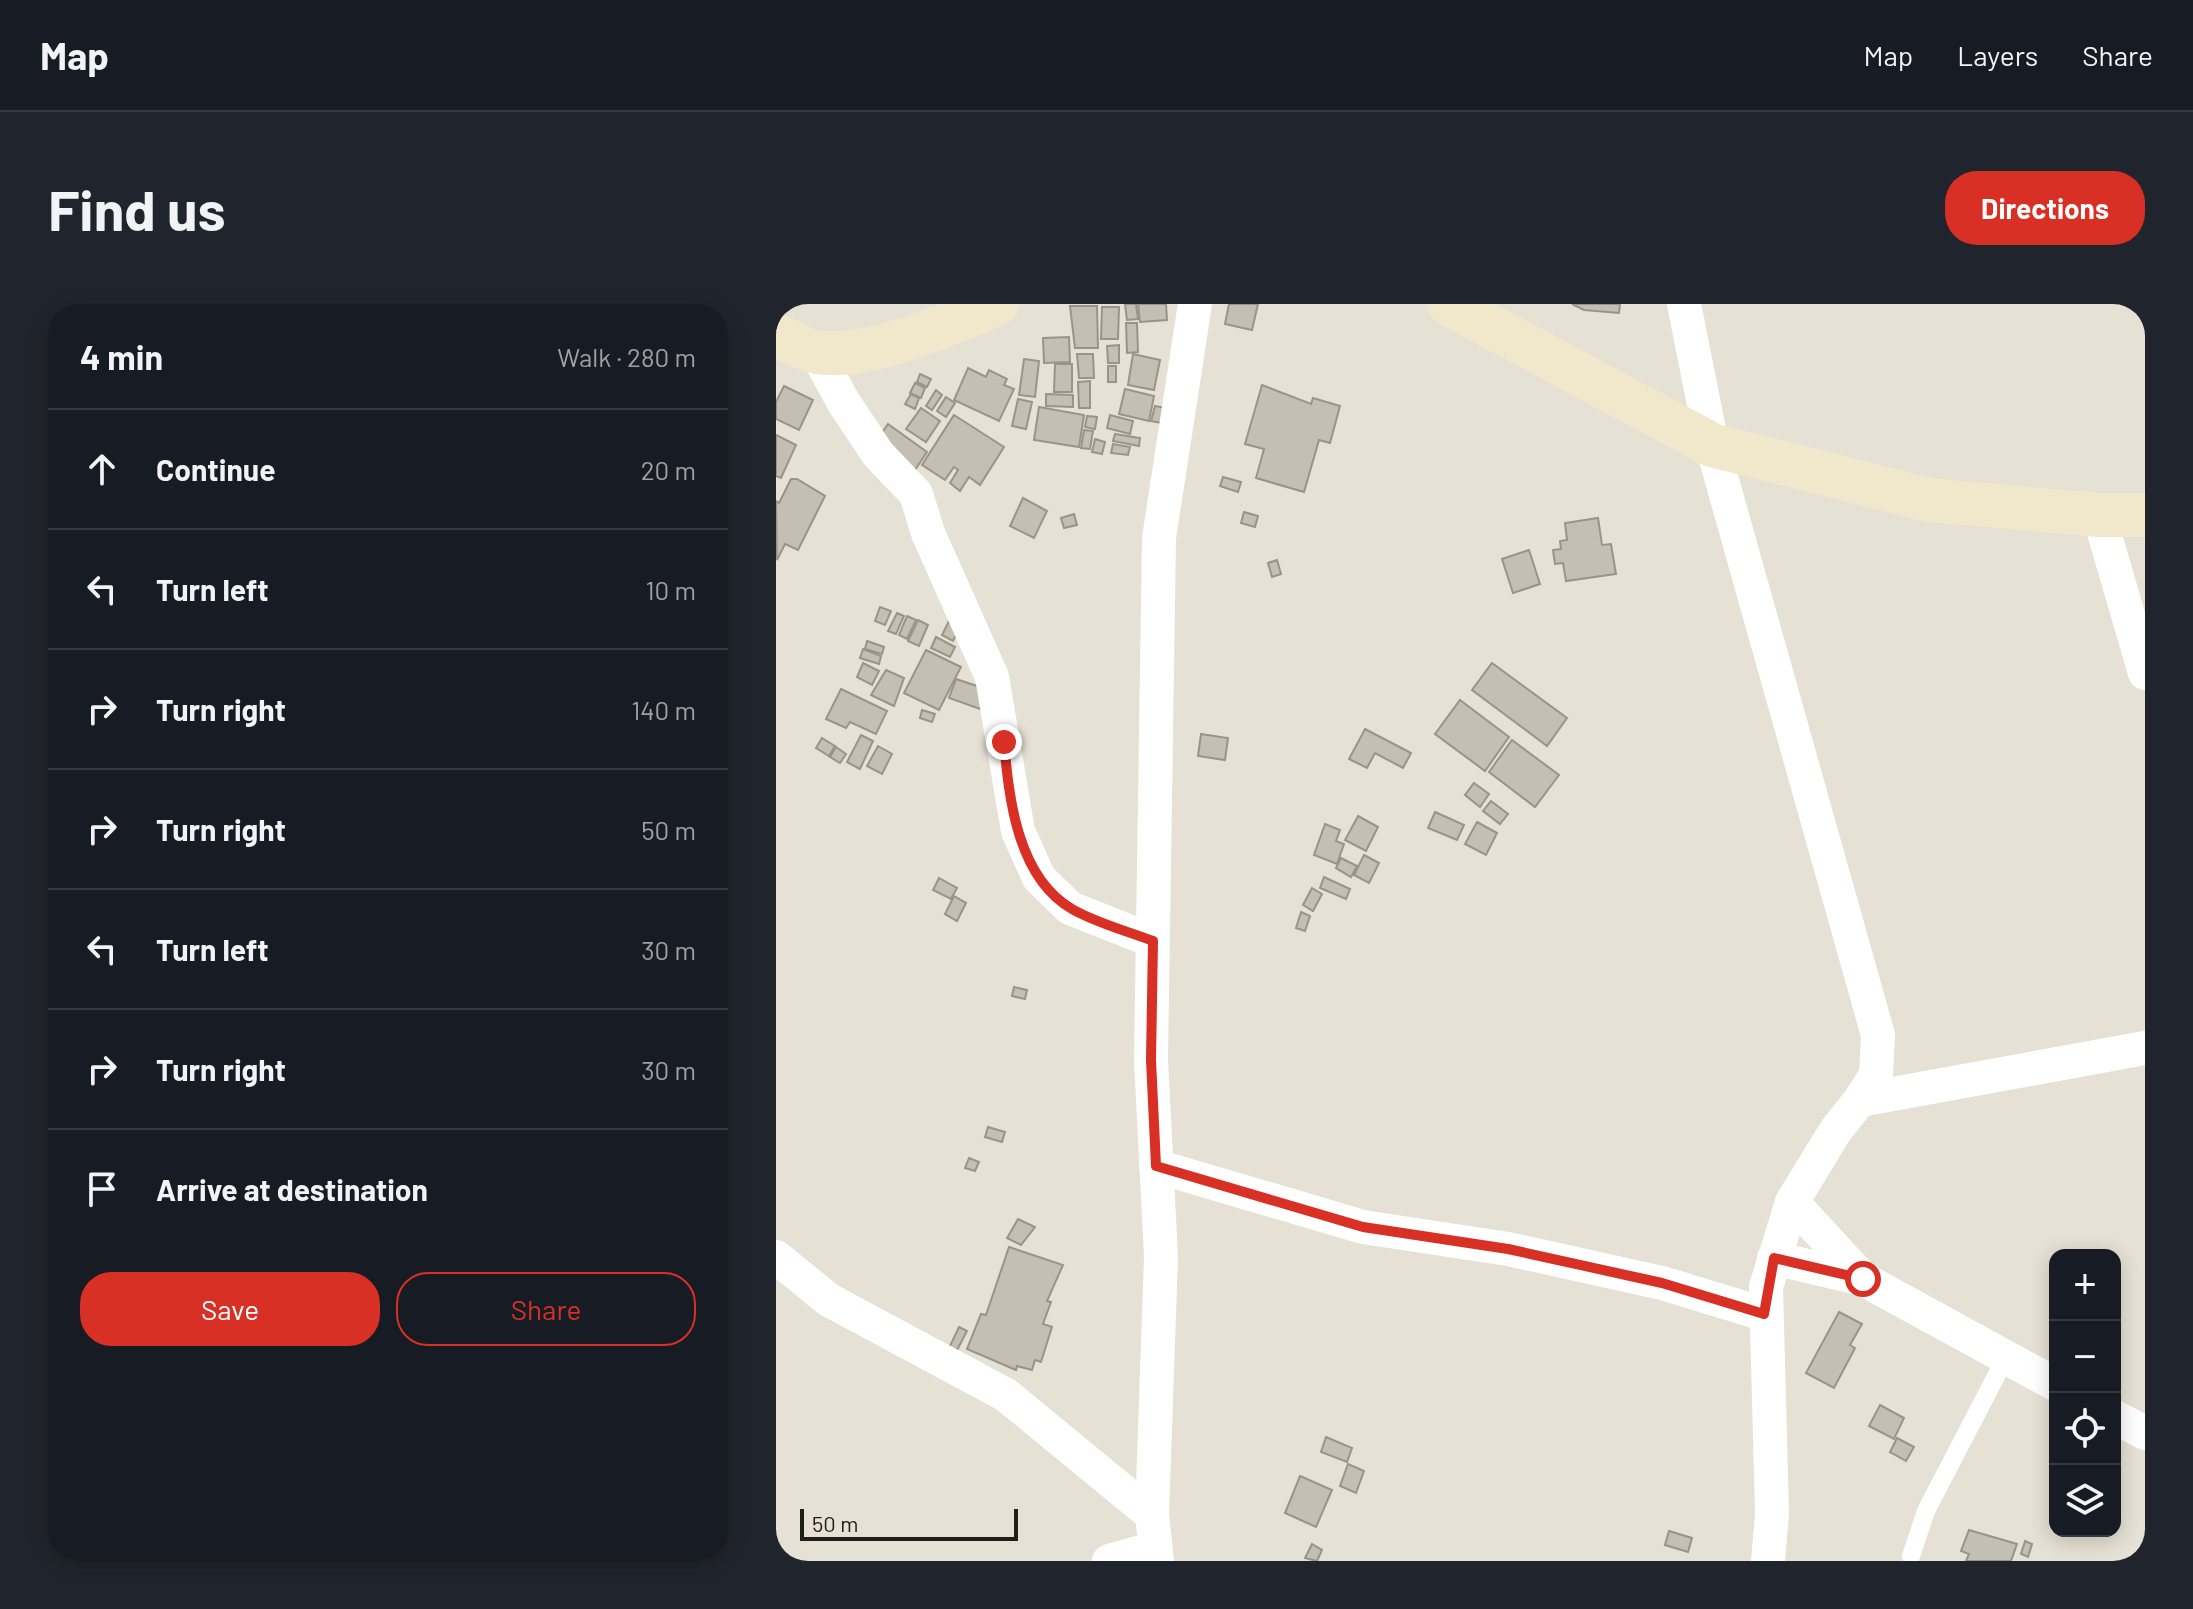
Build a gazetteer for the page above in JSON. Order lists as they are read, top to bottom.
{
  "scale_bar": "50 m",
  "page": {
    "header": "Map",
    "nav": ["Map", "Layers", "Share"],
    "buttons": [
      "Directions",
      ["Save", "Share"]
    ],
    "title": "Find us",
    "heading": ["4 min", "Walk · 280 m"],
    "list": [
      ["Continue", "20 m"],
      ["Turn left", "10 m"],
      ["Turn right", "140 m"],
      ["Turn right", "50 m"],
      ["Turn left", "30 m"],
      ["Turn right", "30 m"],
      "Arrive at destination"
    ],
    "map_buttons": ["+", "−"],
    "scale": "50 m"
  }
}
